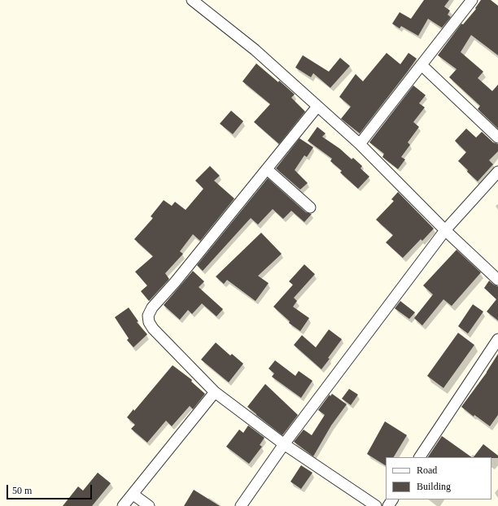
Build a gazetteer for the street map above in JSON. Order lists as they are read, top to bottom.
{
  "legend": ["Road", "Building"],
  "scale_bar": "50 m"
}
